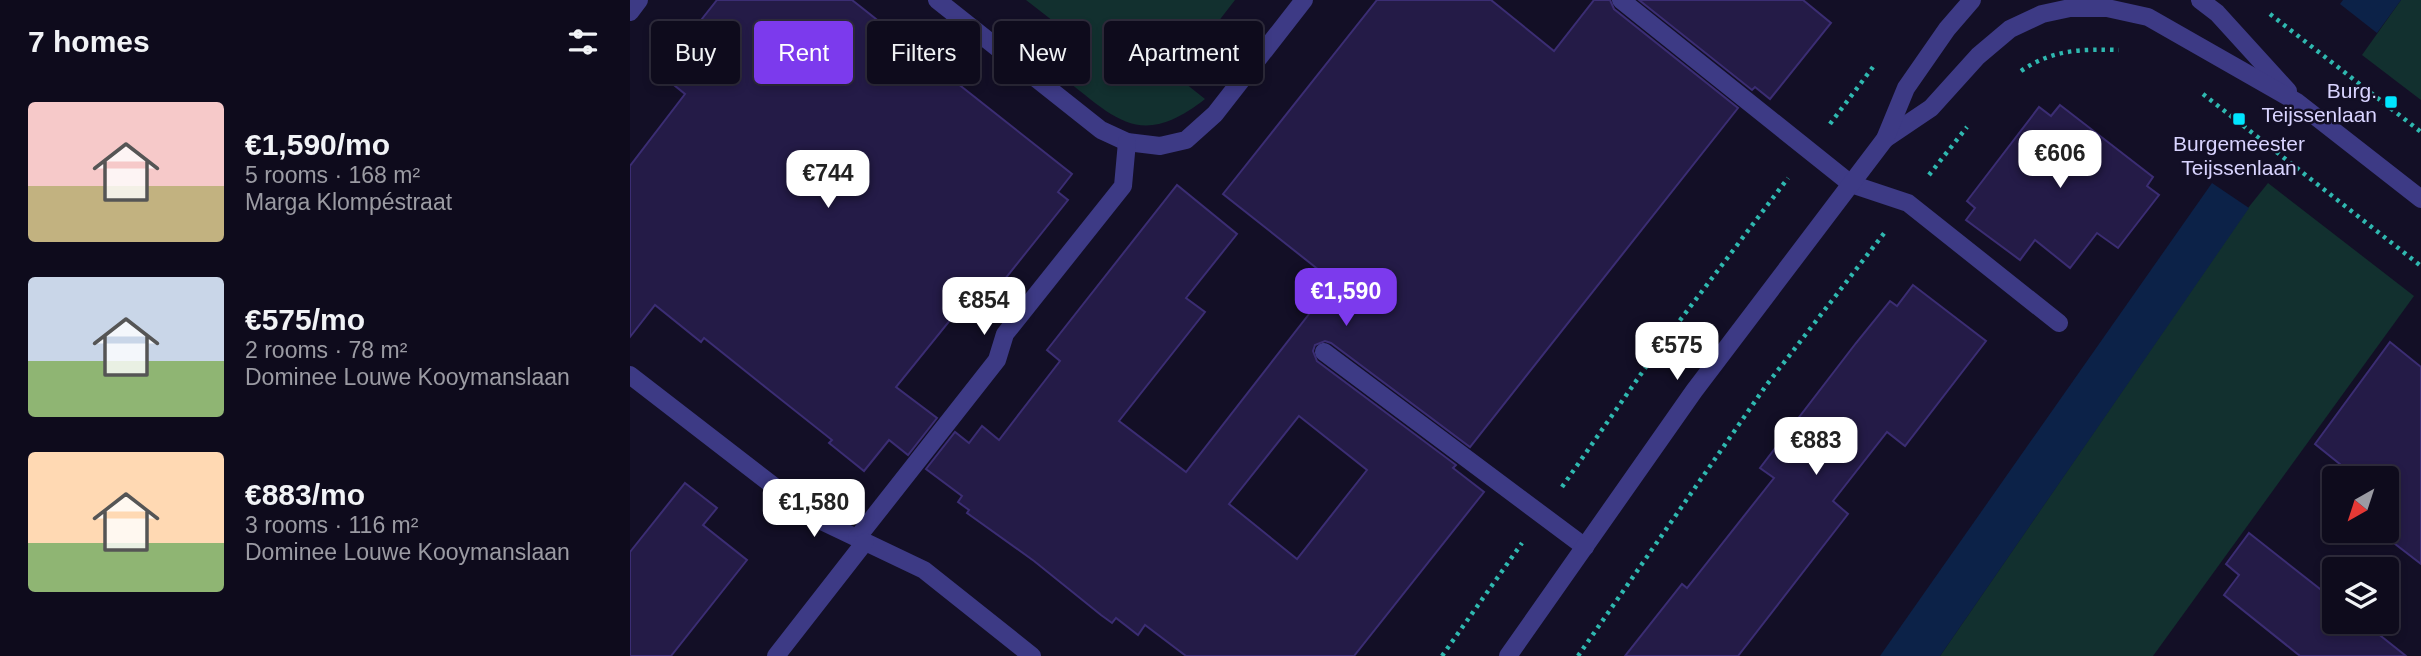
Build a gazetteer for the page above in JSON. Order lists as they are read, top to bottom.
{
  "places": {
    "transit": ["Burg. Teijssenlaan", "Burgemeester Teijssenlaan"]
  },
  "north": "bottom left",
  "page": {
    "heading": "7 homes",
    "chip": [
      "Buy",
      "Rent",
      "Filters",
      "New",
      "Apartment"
    ],
    "list": [
      {
        "name": "€1,590/mo",
        "note": "5 rooms · 168 m² · Marga Klompéstraat"
      },
      {
        "name": "€575/mo",
        "note": "2 rooms · 78 m² · Dominee Louwe Kooymanslaan"
      },
      {
        "name": "€883/mo",
        "note": "3 rooms · 116 m² · Dominee Louwe Kooymanslaan"
      }
    ],
    "price": [
      "€606",
      "€744",
      "€1,590",
      "€854",
      "€575",
      "€883",
      "€1,580"
    ]
  }
}
